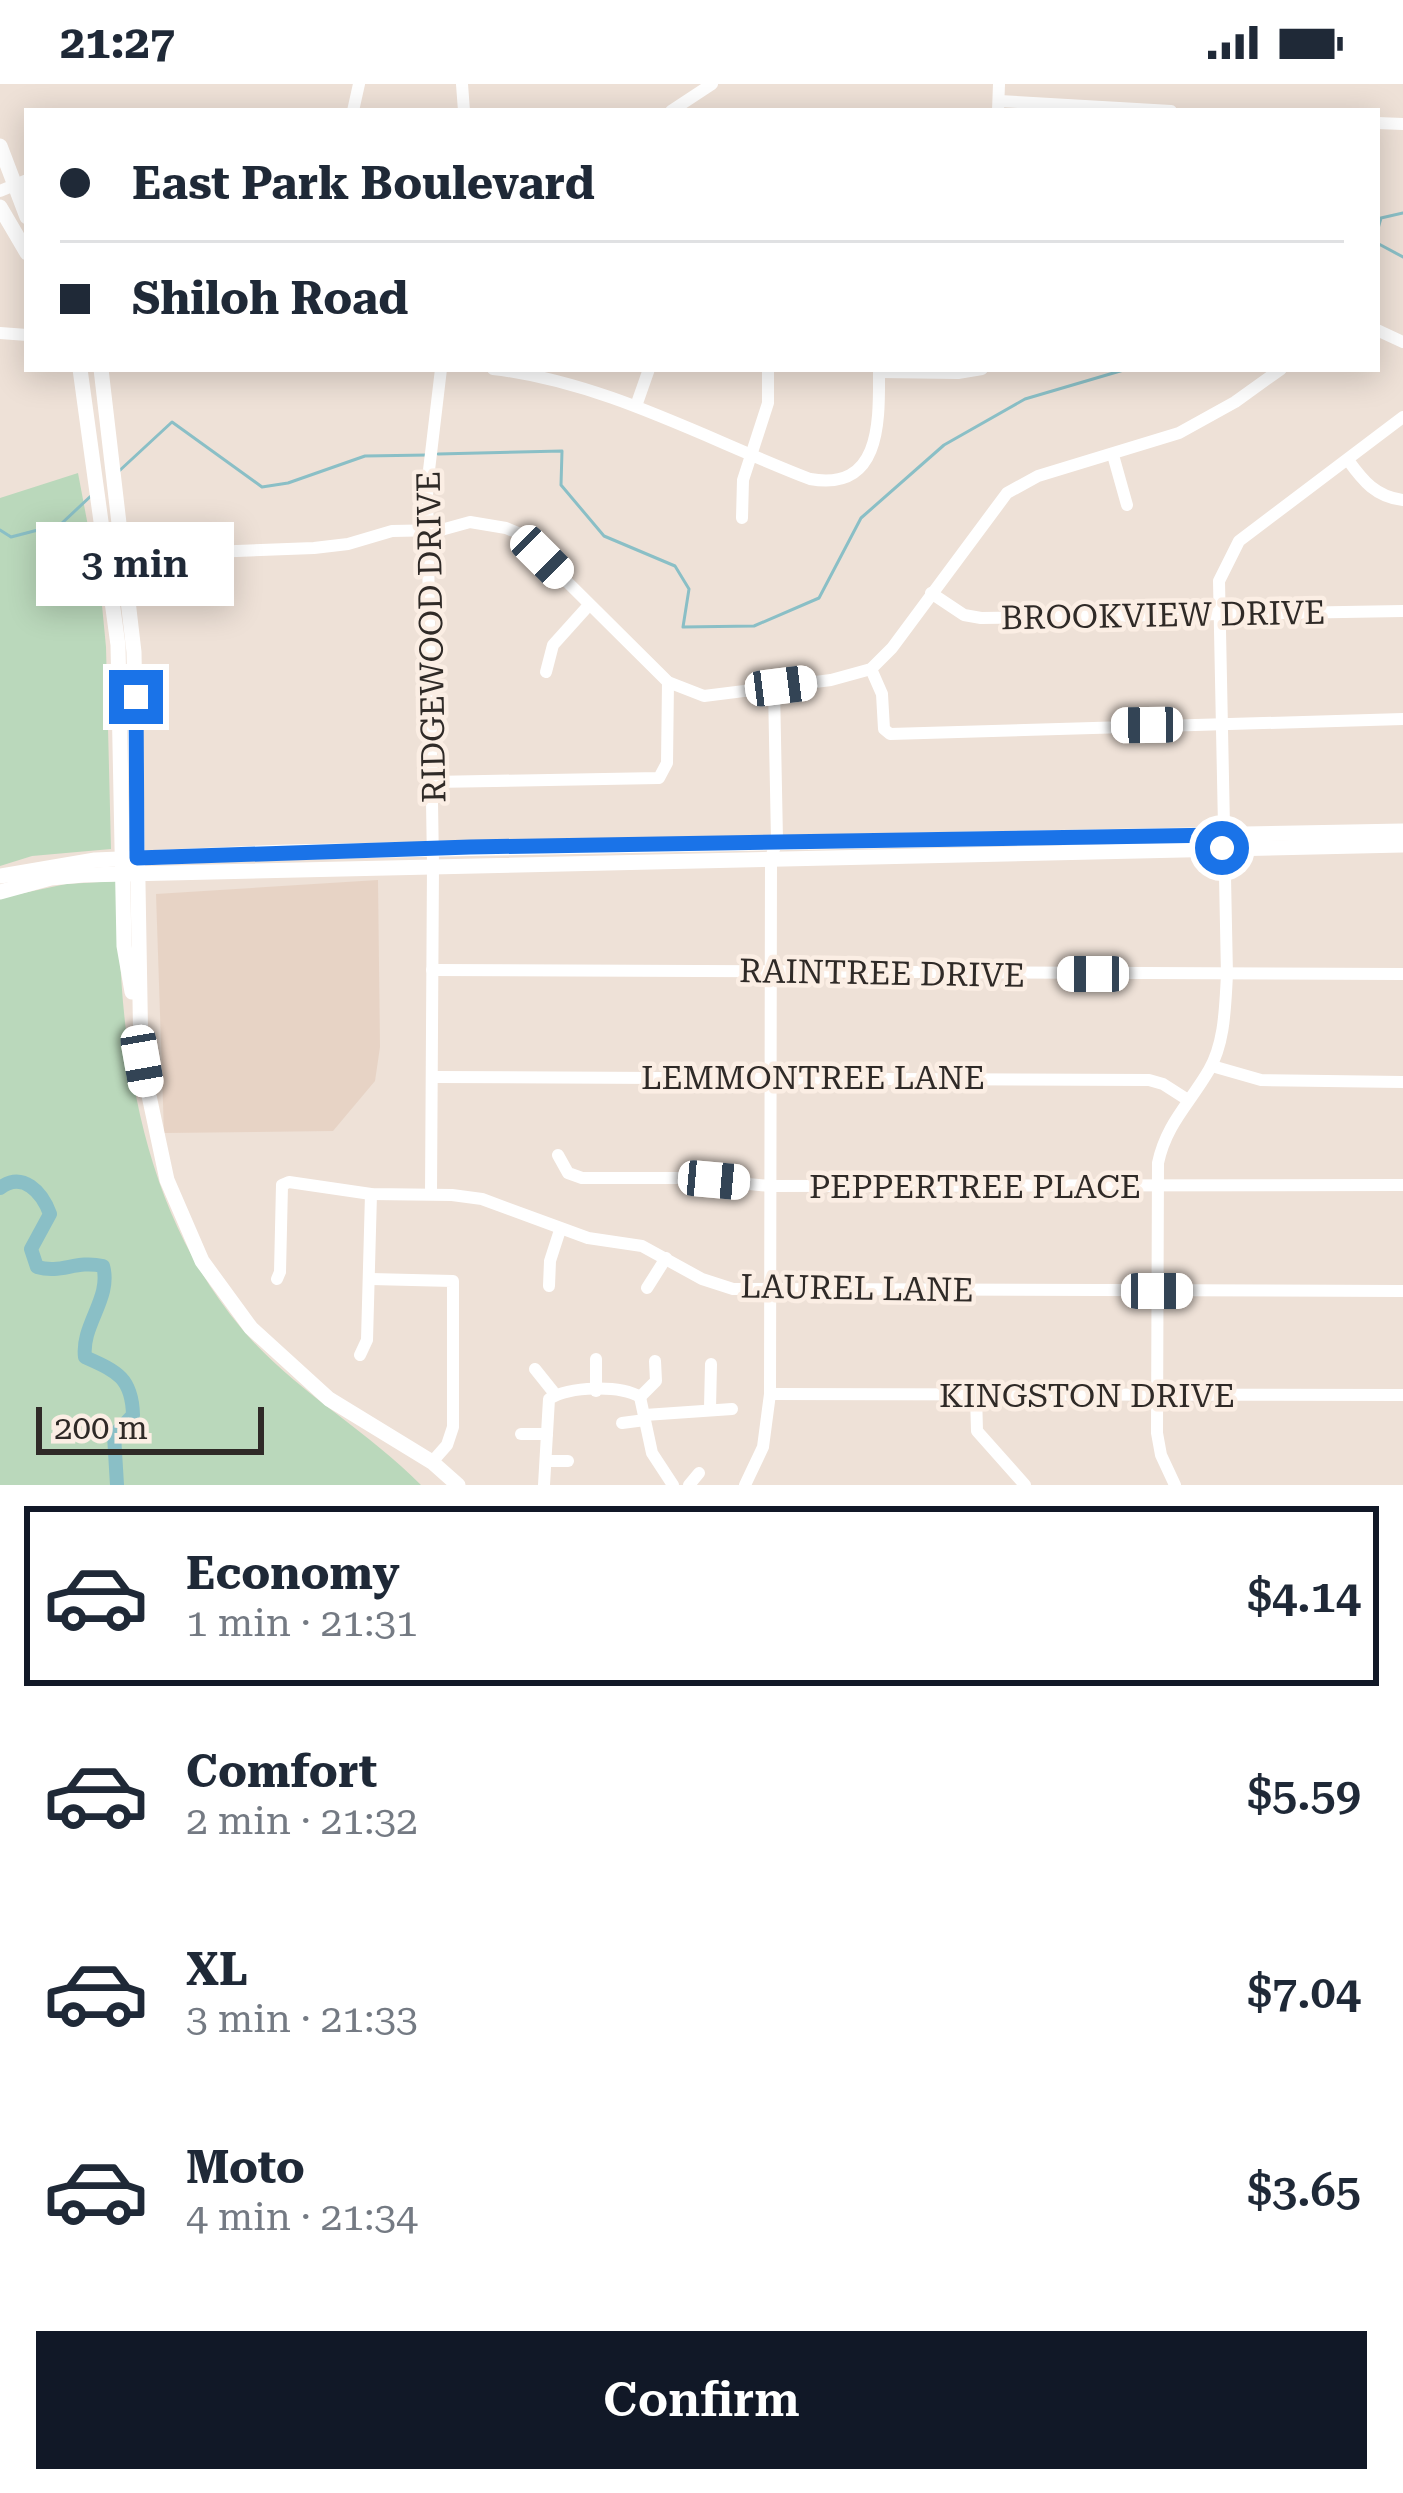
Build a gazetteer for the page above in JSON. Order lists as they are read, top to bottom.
{
  "streets": {
    "street": [
      "BROOKVIEW DRIVE",
      "RIDGEWOOD DRIVE",
      "RAINTREE DRIVE",
      "LEMMONTREE LANE",
      "PEPPERTREE PLACE",
      "LAUREL LANE",
      "KINGSTON DRIVE"
    ]
  },
  "crossings": [
    ["RIDGEWOOD DRIVE", "RAINTREE DRIVE"],
    ["RIDGEWOOD DRIVE", "LEMMONTREE LANE"],
    ["RIDGEWOOD DRIVE", "LAUREL LANE"]
  ],
  "scale_bar": "200 m",
  "page": {
    "status": "21:27",
    "banner": ["East Park Boulevard", "Shiloh Road"],
    "bubble": "3 min",
    "scale": "200 m",
    "list": [
      {
        "name": "Economy",
        "note": "1 min · 21:31",
        "value": "$4.14"
      },
      {
        "name": "Comfort",
        "note": "2 min · 21:32",
        "value": "$5.59"
      },
      {
        "name": "XL",
        "note": "3 min · 21:33",
        "value": "$7.04"
      },
      {
        "name": "Moto",
        "note": "4 min · 21:34",
        "value": "$3.65"
      }
    ],
    "buttons": "Confirm"
  }
}
